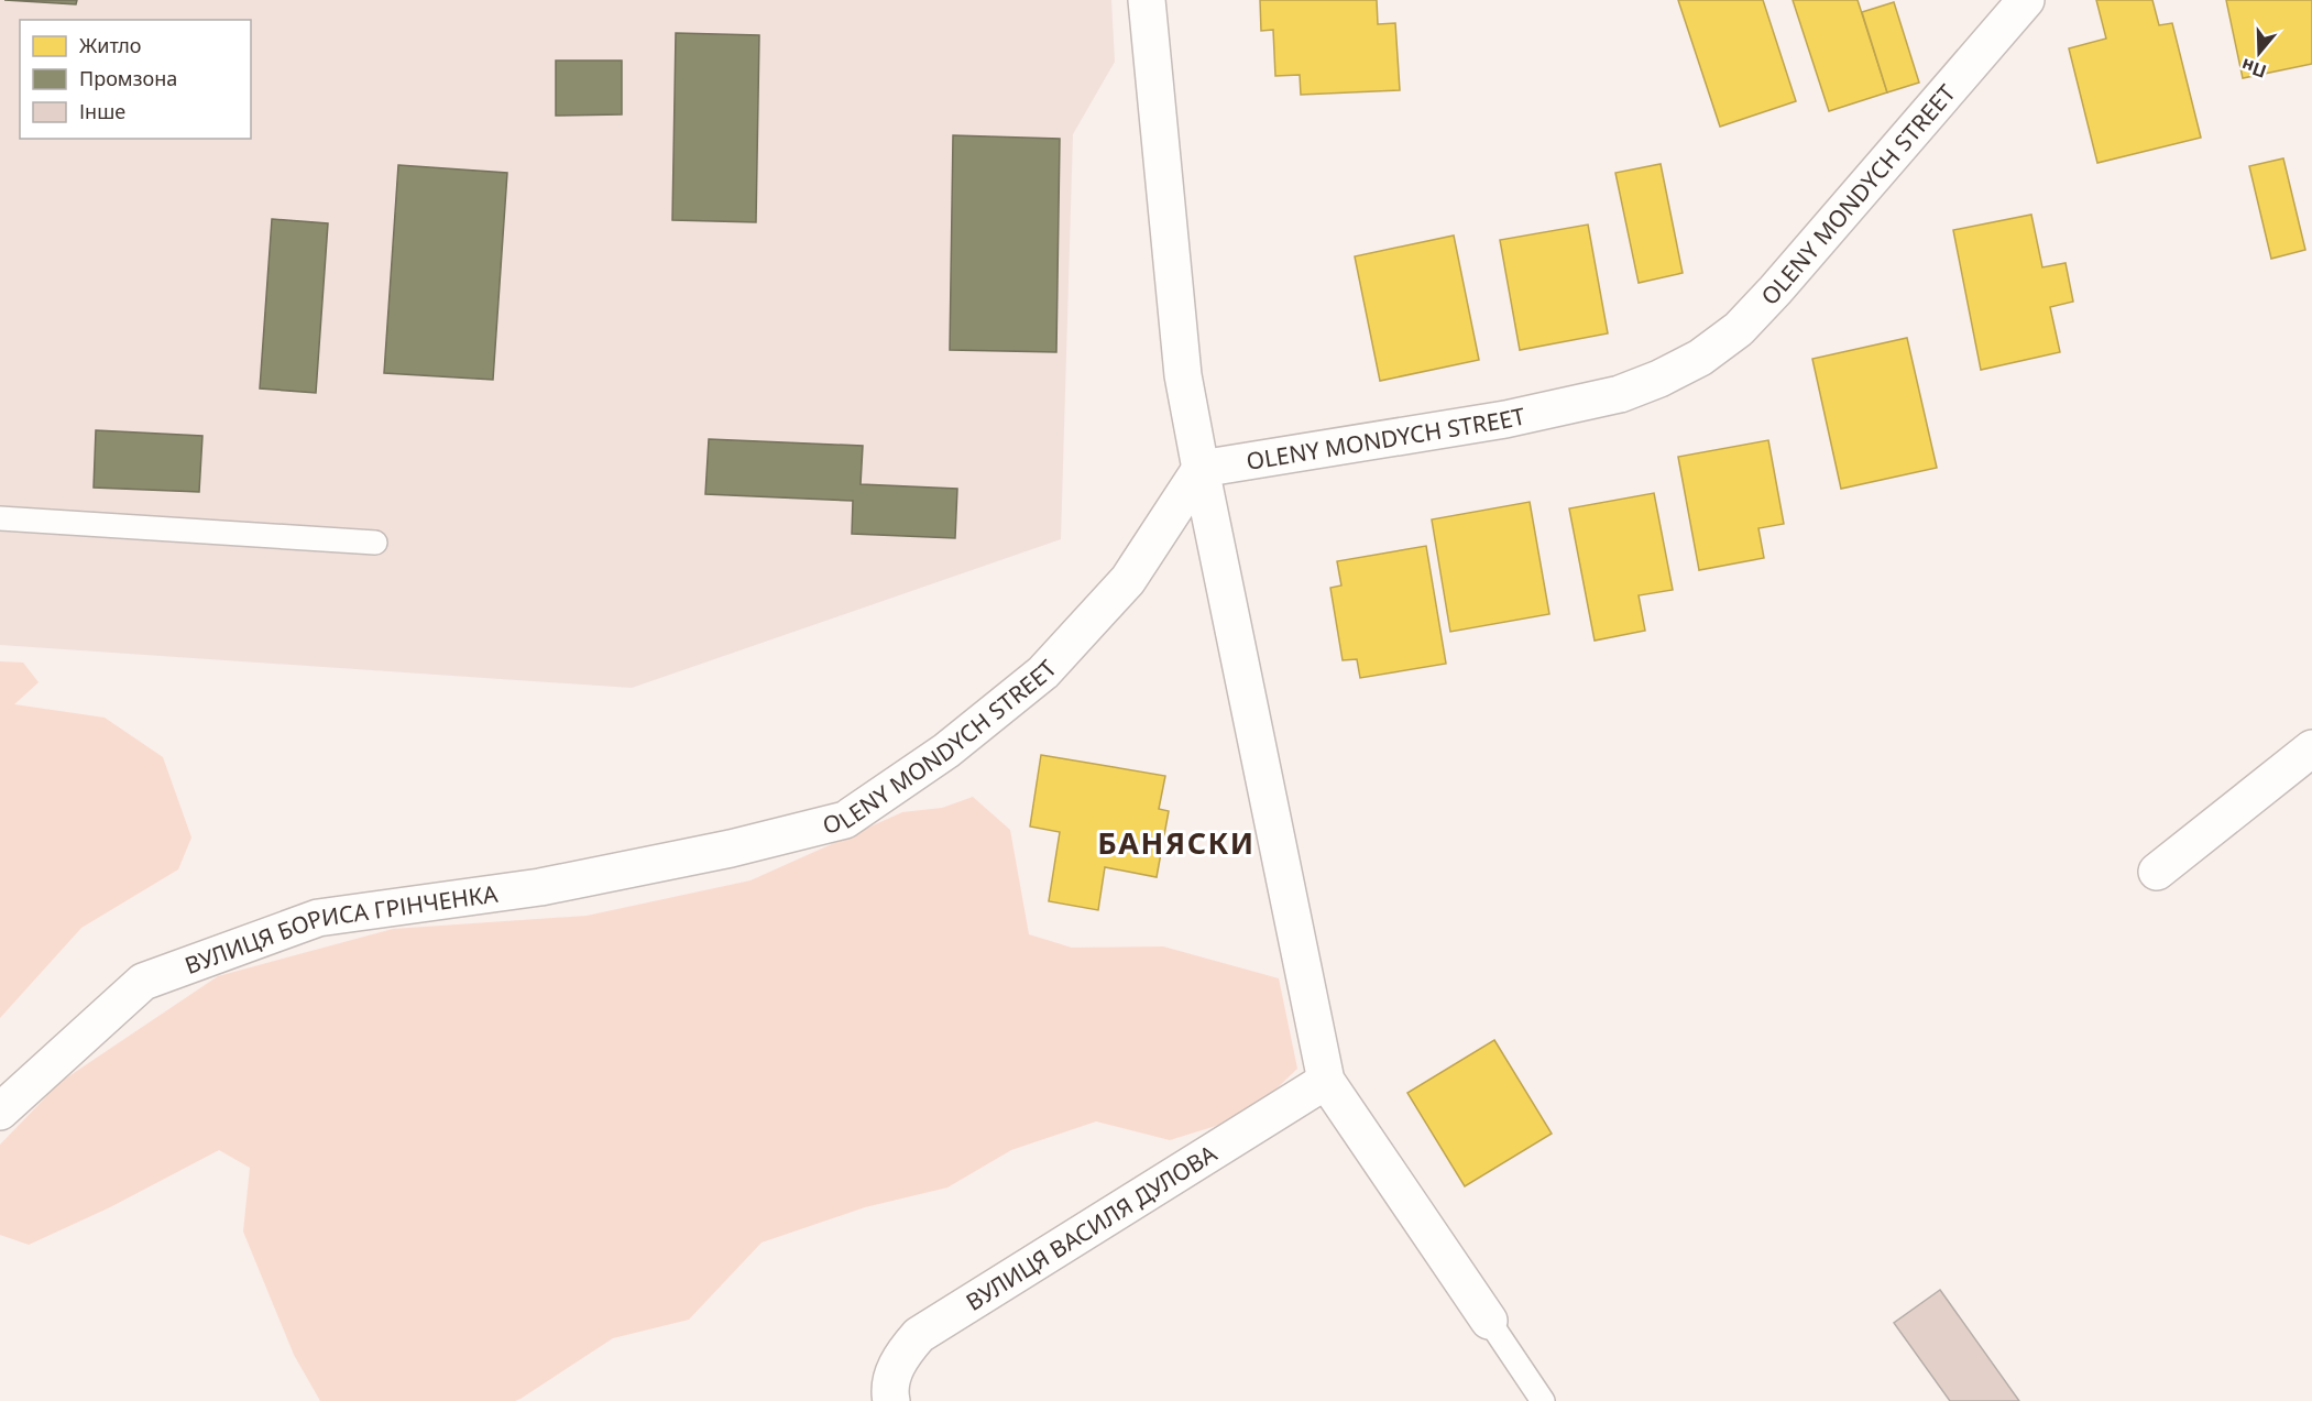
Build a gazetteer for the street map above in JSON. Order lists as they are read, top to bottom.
{
  "streets": {
    "street": ["OLENY MONDYCH STREET", "ВУЛИЦЯ БОРИСА ГРІНЧЕНКА", "ВУЛИЦЯ ВАСИЛЯ ДУЛОВА"]
  },
  "crossings": [
    ["OLENY MONDYCH STREET", "ВУЛИЦЯ БОРИСА ГРІНЧЕНКА"]
  ],
  "districts": ["БАНЯСКИ"],
  "legend": ["Житло", "Промзона", "Інше"],
  "north": "bottom"
}
